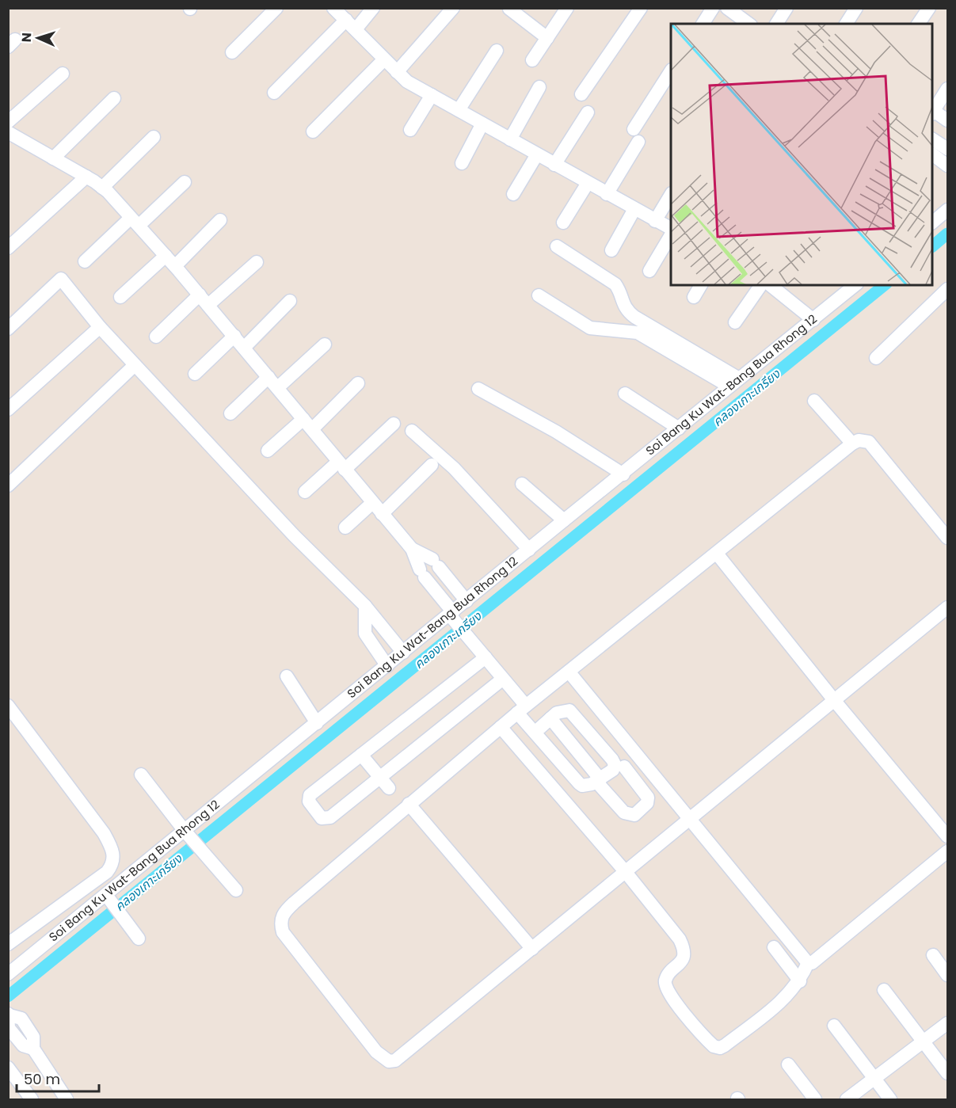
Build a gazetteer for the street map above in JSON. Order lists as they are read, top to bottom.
{
  "streets": {
    "street": ["Soi Bang Ku Wat-Bang Bua Rhong 12"]
  },
  "water": ["คลองเกาะเกรียง"],
  "scale_bar": "50 m",
  "north": "left"
}
